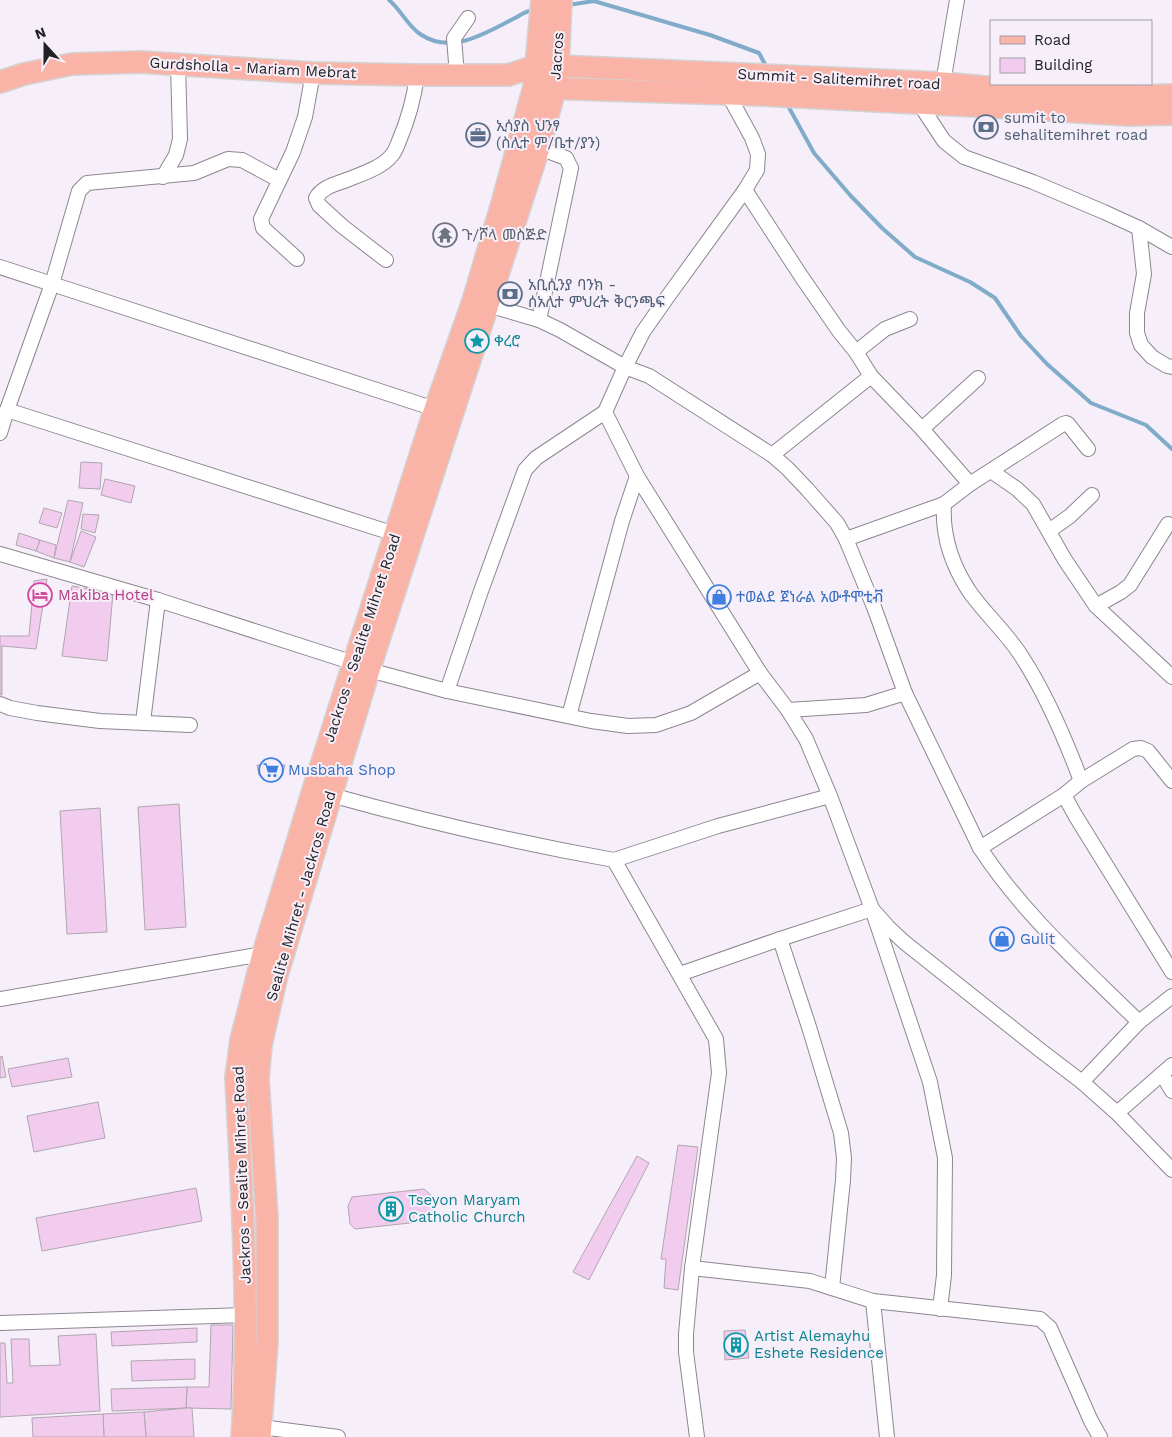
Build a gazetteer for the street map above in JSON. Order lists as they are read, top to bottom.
{
  "streets": {
    "main road": [
      "Jacros",
      "Gurdsholla - Mariam Mebrat",
      "Summit - Salitemihret road",
      "Jackros - Sealite Mihret Road",
      "Sealite Mihret - Jackros Road"
    ]
  },
  "crossings": [
    ["Jacros", "Summit - Salitemihret road"],
    ["Jacros", "Jackros - Sealite Mihret Road"],
    ["Jacros", "Sealite Mihret - Jackros Road"],
    ["Gurdsholla - Mariam Mebrat", "Summit - Salitemihret road"],
    ["Gurdsholla - Mariam Mebrat", "Jackros - Sealite Mihret Road"],
    ["Summit - Salitemihret road", "Jackros - Sealite Mihret Road"],
    ["Jackros - Sealite Mihret Road", "Sealite Mihret - Jackros Road"]
  ],
  "places": {
    "bank": ["sumit to sehalitemihret road", "አቢሲንያ ባንክ - ሰአሊተ ምህረት ቅርንጫፍ"],
    "office": ["ኢሳያስ ህንፃ (ስሊተ ም/ቤተ/ያን)"],
    "temple": ["ጉ/ሾላ መስጅድ"],
    "place": ["ቀረሮ"],
    "hotel": ["Makiba Hotel"],
    "shop": ["ተወልደ ጀነራል አውቶሞቲቭ", "Gulit"],
    "supermarket": ["Musbaha Shop"],
    "building": ["Tseyon Maryam Catholic Church", "Artist Alemayhu Eshete Residence"]
  },
  "legend": ["Road", "Building"],
  "north": "top"
}
